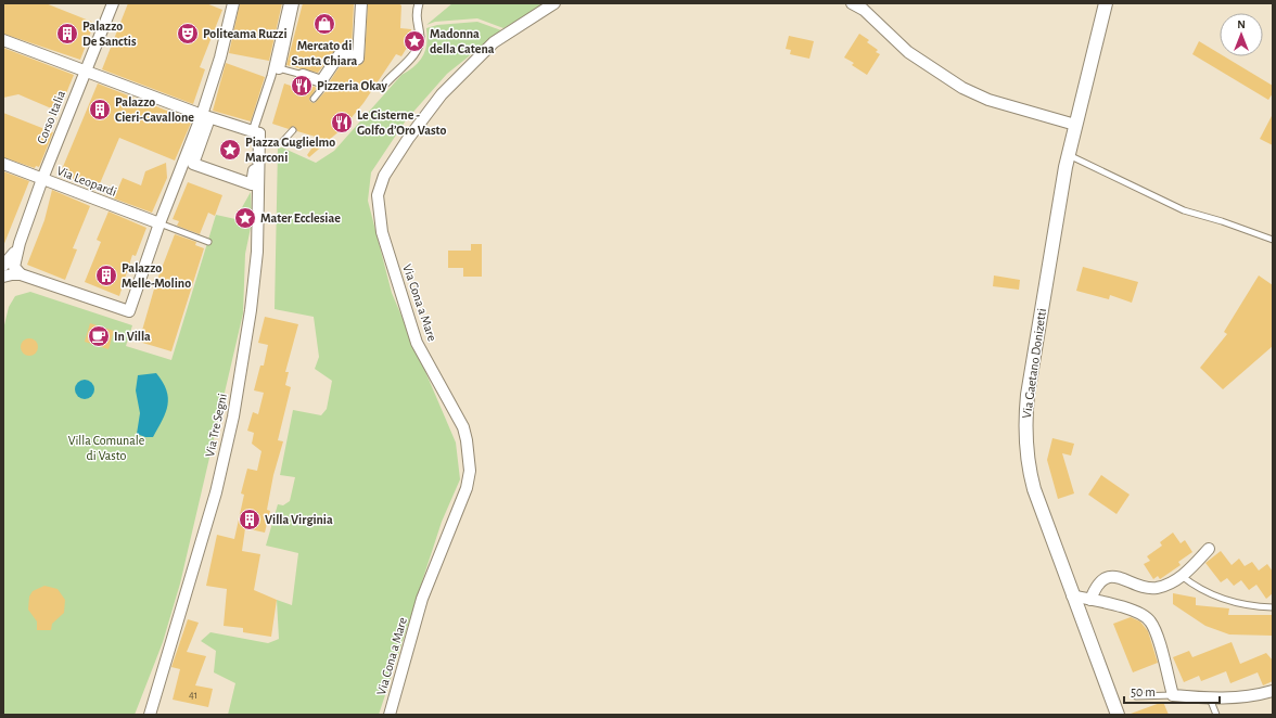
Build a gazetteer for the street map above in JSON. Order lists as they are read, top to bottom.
{
  "streets": {
    "street": [
      "Corso Italia",
      "Via Leopardi",
      "Via Cona a Mare",
      "Via Gaetano Donizetti",
      "Via Tre Segni"
    ]
  },
  "crossings": [
    ["Corso Italia", "Via Leopardi"]
  ],
  "parks": ["Villa Comunale di Vasto"],
  "places": {
    "shop": ["Mercato di Santa Chiara"],
    "building": [
      "Palazzo De Sanctis",
      "Palazzo Cieri-Cavallone",
      "Palazzo Melle-Molino",
      "Villa Virginia"
    ],
    "theatre": ["Politeama Ruzzi"],
    "place": ["Madonna della Catena", "Piazza Guglielmo Marconi", "Mater Ecclesiae"],
    "restaurant": ["Pizzeria Okay", "Le Cisterne - Golfo d’Oro Vasto"],
    "cafe": ["In Villa"]
  },
  "house_numbers": ["41"],
  "scale_bar": "50 m",
  "north": "top"
}
